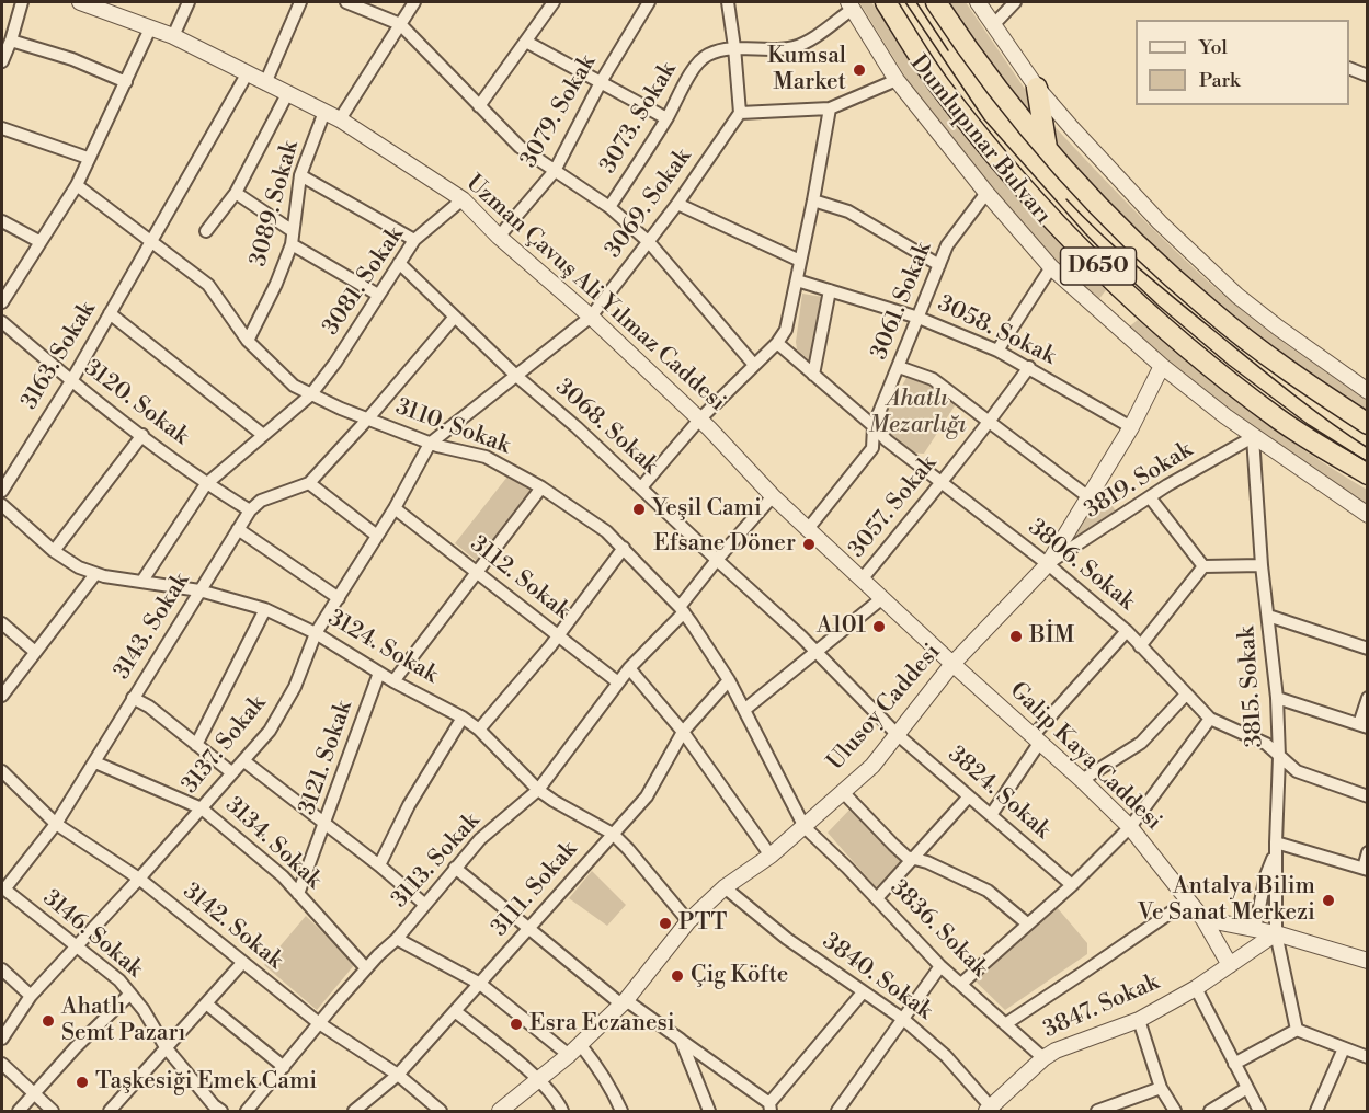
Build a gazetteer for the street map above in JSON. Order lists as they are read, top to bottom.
{
  "streets": {
    "highway": ["Dumlupınar Bulvarı", "D650"],
    "street": [
      "3079. Sokak",
      "3073. Sokak",
      "3089. Sokak",
      "3069. Sokak",
      "3081. Sokak",
      "Uzman Çavuş Ali Yılmaz Caddesi",
      "3061. Sokak",
      "3058. Sokak",
      "3163. Sokak",
      "3120. Sokak",
      "3110. Sokak",
      "3068. Sokak",
      "3819. Sokak",
      "3057. Sokak",
      "3806. Sokak",
      "3112. Sokak",
      "3143. Sokak",
      "3124. Sokak",
      "3815. Sokak",
      "Ulusoy Caddesi",
      "3137. Sokak",
      "Galip Kaya Caddesi",
      "3121. Sokak",
      "3824. Sokak",
      "3134. Sokak",
      "3113. Sokak",
      "3111. Sokak",
      "3142. Sokak",
      "3836. Sokak",
      "3146. Sokak",
      "3840. Sokak",
      "3847. Sokak"
    ]
  },
  "crossings": [
    ["3079. Sokak", "Uzman Çavuş Ali Yılmaz Caddesi"],
    ["3073. Sokak", "Dumlupınar Bulvarı"],
    ["Dumlupınar Bulvarı", "3061. Sokak"],
    ["Dumlupınar Bulvarı", "3819. Sokak"],
    ["Dumlupınar Bulvarı", "3815. Sokak"],
    ["Dumlupınar Bulvarı", "Ulusoy Caddesi"],
    ["3089. Sokak", "Uzman Çavuş Ali Yılmaz Caddesi"],
    ["3089. Sokak", "3110. Sokak"],
    ["3069. Sokak", "Uzman Çavuş Ali Yılmaz Caddesi"],
    ["3069. Sokak", "3110. Sokak"],
    ["3069. Sokak", "3068. Sokak"],
    ["3069. Sokak", "3137. Sokak"],
    ["3081. Sokak", "Uzman Çavuş Ali Yılmaz Caddesi"],
    ["3081. Sokak", "3120. Sokak"],
    ["3081. Sokak", "3110. Sokak"],
    ["3081. Sokak", "3068. Sokak"],
    ["3081. Sokak", "3124. Sokak"],
    ["Uzman Çavuş Ali Yılmaz Caddesi", "3061. Sokak"],
    ["Uzman Çavuş Ali Yılmaz Caddesi", "3163. Sokak"],
    ["Uzman Çavuş Ali Yılmaz Caddesi", "3057. Sokak"],
    ["Uzman Çavuş Ali Yılmaz Caddesi", "Ulusoy Caddesi"],
    ["Uzman Çavuş Ali Yılmaz Caddesi", "Galip Kaya Caddesi"],
    ["Uzman Çavuş Ali Yılmaz Caddesi", "3113. Sokak"],
    ["3061. Sokak", "3058. Sokak"],
    ["3061. Sokak", "3806. Sokak"],
    ["3058. Sokak", "3057. Sokak"],
    ["3058. Sokak", "Ulusoy Caddesi"],
    ["3163. Sokak", "3120. Sokak"],
    ["3163. Sokak", "3110. Sokak"],
    ["3120. Sokak", "3143. Sokak"],
    ["3110. Sokak", "3143. Sokak"],
    ["3110. Sokak", "Ulusoy Caddesi"],
    ["3110. Sokak", "3137. Sokak"],
    ["3110. Sokak", "3113. Sokak"],
    ["3110. Sokak", "3111. Sokak"],
    ["3110. Sokak", "3836. Sokak"],
    ["3068. Sokak", "3143. Sokak"],
    ["3068. Sokak", "Ulusoy Caddesi"],
    ["3068. Sokak", "3824. Sokak"],
    ["3068. Sokak", "3113. Sokak"],
    ["3819. Sokak", "3806. Sokak"],
    ["3819. Sokak", "3815. Sokak"],
    ["3819. Sokak", "Ulusoy Caddesi"],
    ["3057. Sokak", "3806. Sokak"],
    ["3806. Sokak", "3815. Sokak"],
    ["3806. Sokak", "Ulusoy Caddesi"],
    ["3112. Sokak", "3137. Sokak"],
    ["3112. Sokak", "3113. Sokak"],
    ["3143. Sokak", "3124. Sokak"],
    ["3143. Sokak", "3134. Sokak"],
    ["3143. Sokak", "3142. Sokak"],
    ["3143. Sokak", "3146. Sokak"],
    ["3124. Sokak", "Ulusoy Caddesi"],
    ["3124. Sokak", "3137. Sokak"],
    ["3124. Sokak", "3121. Sokak"],
    ["3124. Sokak", "3113. Sokak"],
    ["3124. Sokak", "3111. Sokak"],
    ["3815. Sokak", "3847. Sokak"],
    ["Ulusoy Caddesi", "Galip Kaya Caddesi"],
    ["Ulusoy Caddesi", "3824. Sokak"],
    ["Ulusoy Caddesi", "3836. Sokak"],
    ["Ulusoy Caddesi", "3840. Sokak"],
    ["3137. Sokak", "3134. Sokak"],
    ["3137. Sokak", "3142. Sokak"],
    ["3137. Sokak", "3146. Sokak"],
    ["Galip Kaya Caddesi", "3847. Sokak"],
    ["3121. Sokak", "3134. Sokak"],
    ["3134. Sokak", "3113. Sokak"],
    ["3113. Sokak", "3142. Sokak"],
    ["3111. Sokak", "3142. Sokak"],
    ["3836. Sokak", "3847. Sokak"],
    ["3840. Sokak", "3847. Sokak"]
  ],
  "parks": ["Ahatlı Mezarlığı"],
  "places": [
    "Kumsal Market",
    "Yeşil Cami",
    "Efsane Döner",
    "A101",
    "BİM",
    "Antalya Bilim Ve Sanat Merkezi",
    "PTT",
    "Çig Köfte",
    "Ahatlı Semt Pazarı",
    "Esra Eczanesi",
    "Taşkesiği Emek Cami"
  ],
  "legend": ["Yol", "Park"]
}
